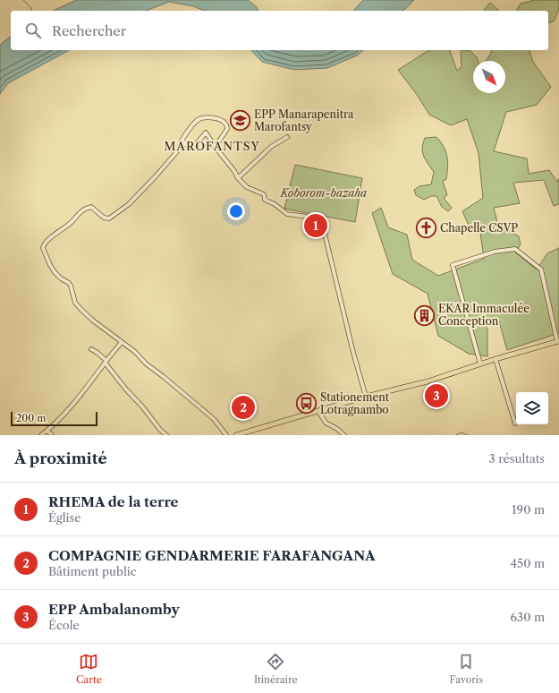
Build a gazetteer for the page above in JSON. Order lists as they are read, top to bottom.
{
  "districts": ["MAROFANTSY"],
  "parks": ["Koborom-bazaha"],
  "places": {
    "school or university": ["EPP Manarapenitra Marofantsy"],
    "church": ["Chapelle CSVP"],
    "building": ["EKAR Immaculée Conception"],
    "bus stop": ["Stationement Lotragnambo"]
  },
  "scale_bar": "200 m",
  "north": "bottom right",
  "page": {
    "search": "Rechercher",
    "pins": ["1", "3", "2"],
    "scale": "200 m",
    "heading": ["À proximité", "3 résultats"],
    "list": [
      {
        "mark": "1",
        "name": "RHEMA de la terre",
        "note": "Église",
        "value": "190 m"
      },
      {
        "mark": "2",
        "name": "COMPAGNIE GENDARMERIE FARAFANGANA",
        "note": "Bâtiment public",
        "value": "450 m"
      },
      {
        "mark": "3",
        "name": "EPP Ambalanomby",
        "note": "École",
        "value": "630 m"
      }
    ],
    "nav": ["Carte", "Itinéraire", "Favoris"]
  }
}
